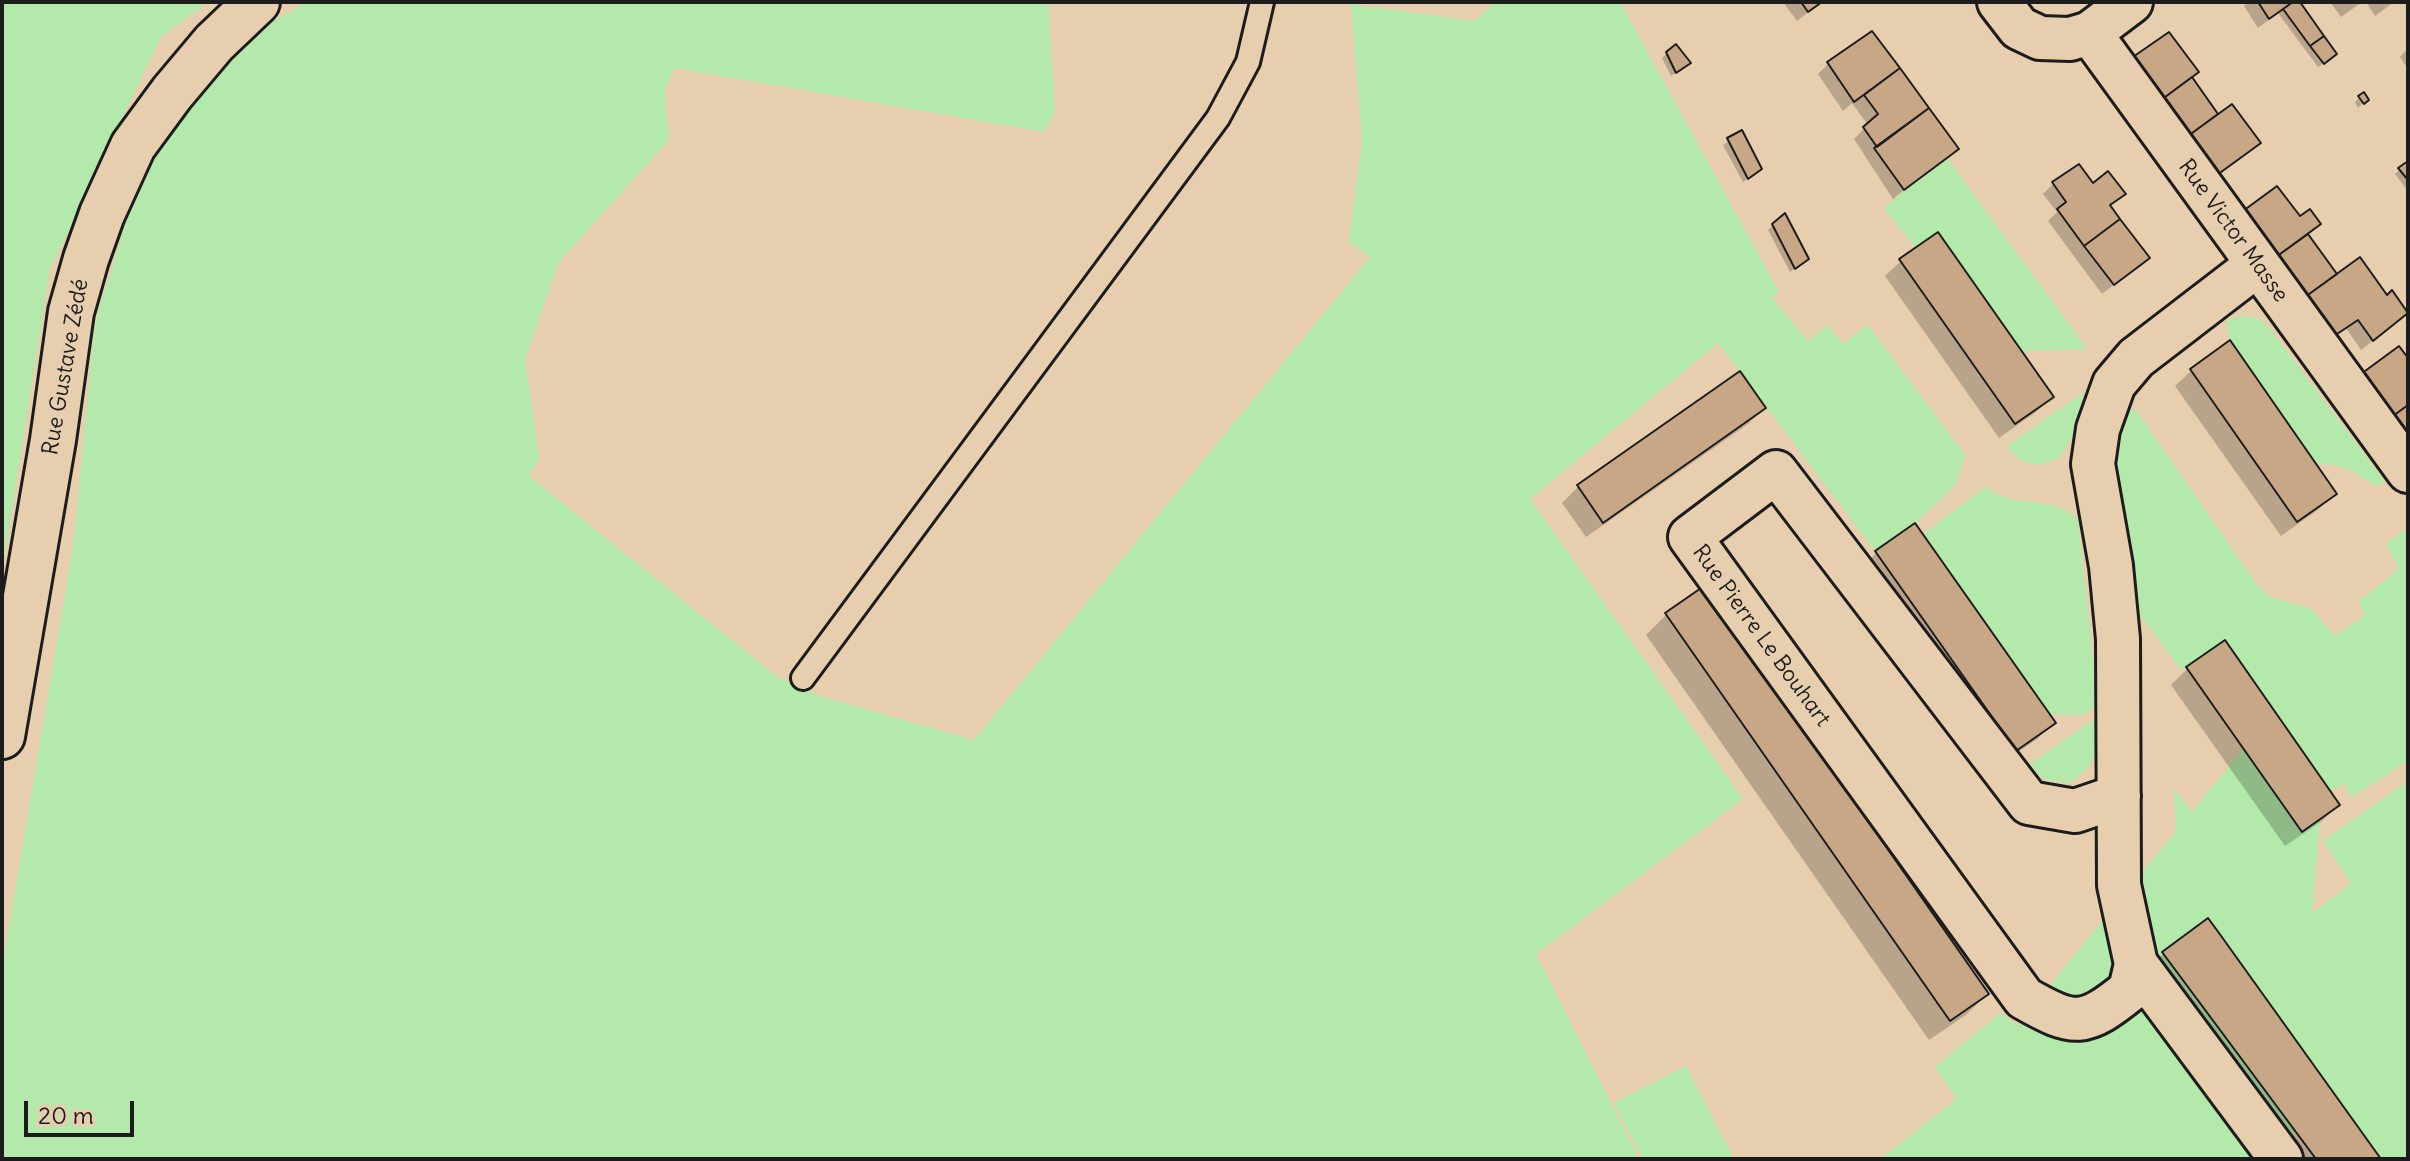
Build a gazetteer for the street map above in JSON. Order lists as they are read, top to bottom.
{
  "streets": {
    "street": ["Rue Victor Masse", "Rue Gustave Zédé", "Rue Pierre Le Bouhart"]
  },
  "scale_bar": "20 m"
}
